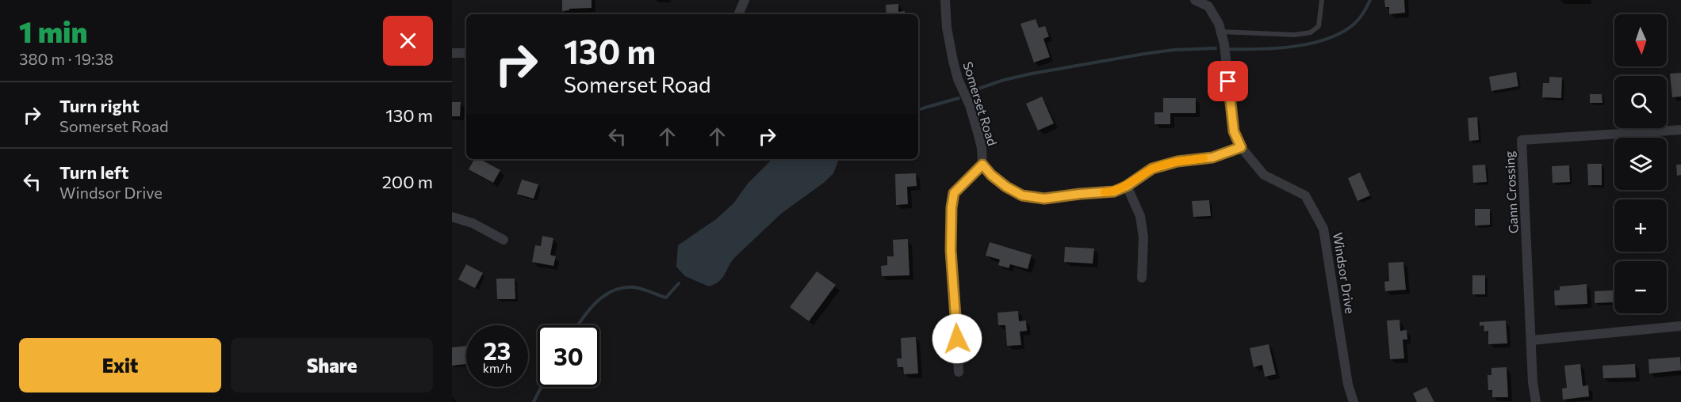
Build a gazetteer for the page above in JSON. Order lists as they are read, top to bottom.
{
  "streets": {
    "street": ["Somerset Road", "Gann Crossing", "Windsor Drive"]
  },
  "crossings": [
    ["Somerset Road", "Windsor Drive"]
  ],
  "north": "bottom",
  "page": {
    "heading": ["1 min", "380 m · 19:38"],
    "map_buttons": ["+", "−"],
    "turn": ["130 m", "Somerset Road"],
    "list": [
      {
        "name": "Turn right",
        "note": "Somerset Road",
        "value": "130 m"
      },
      {
        "name": "Turn left",
        "note": "Windsor Drive",
        "value": "200 m"
      }
    ],
    "speed": "23 km/h",
    "limit": "30",
    "buttons": ["Exit", "Share"]
  }
}
